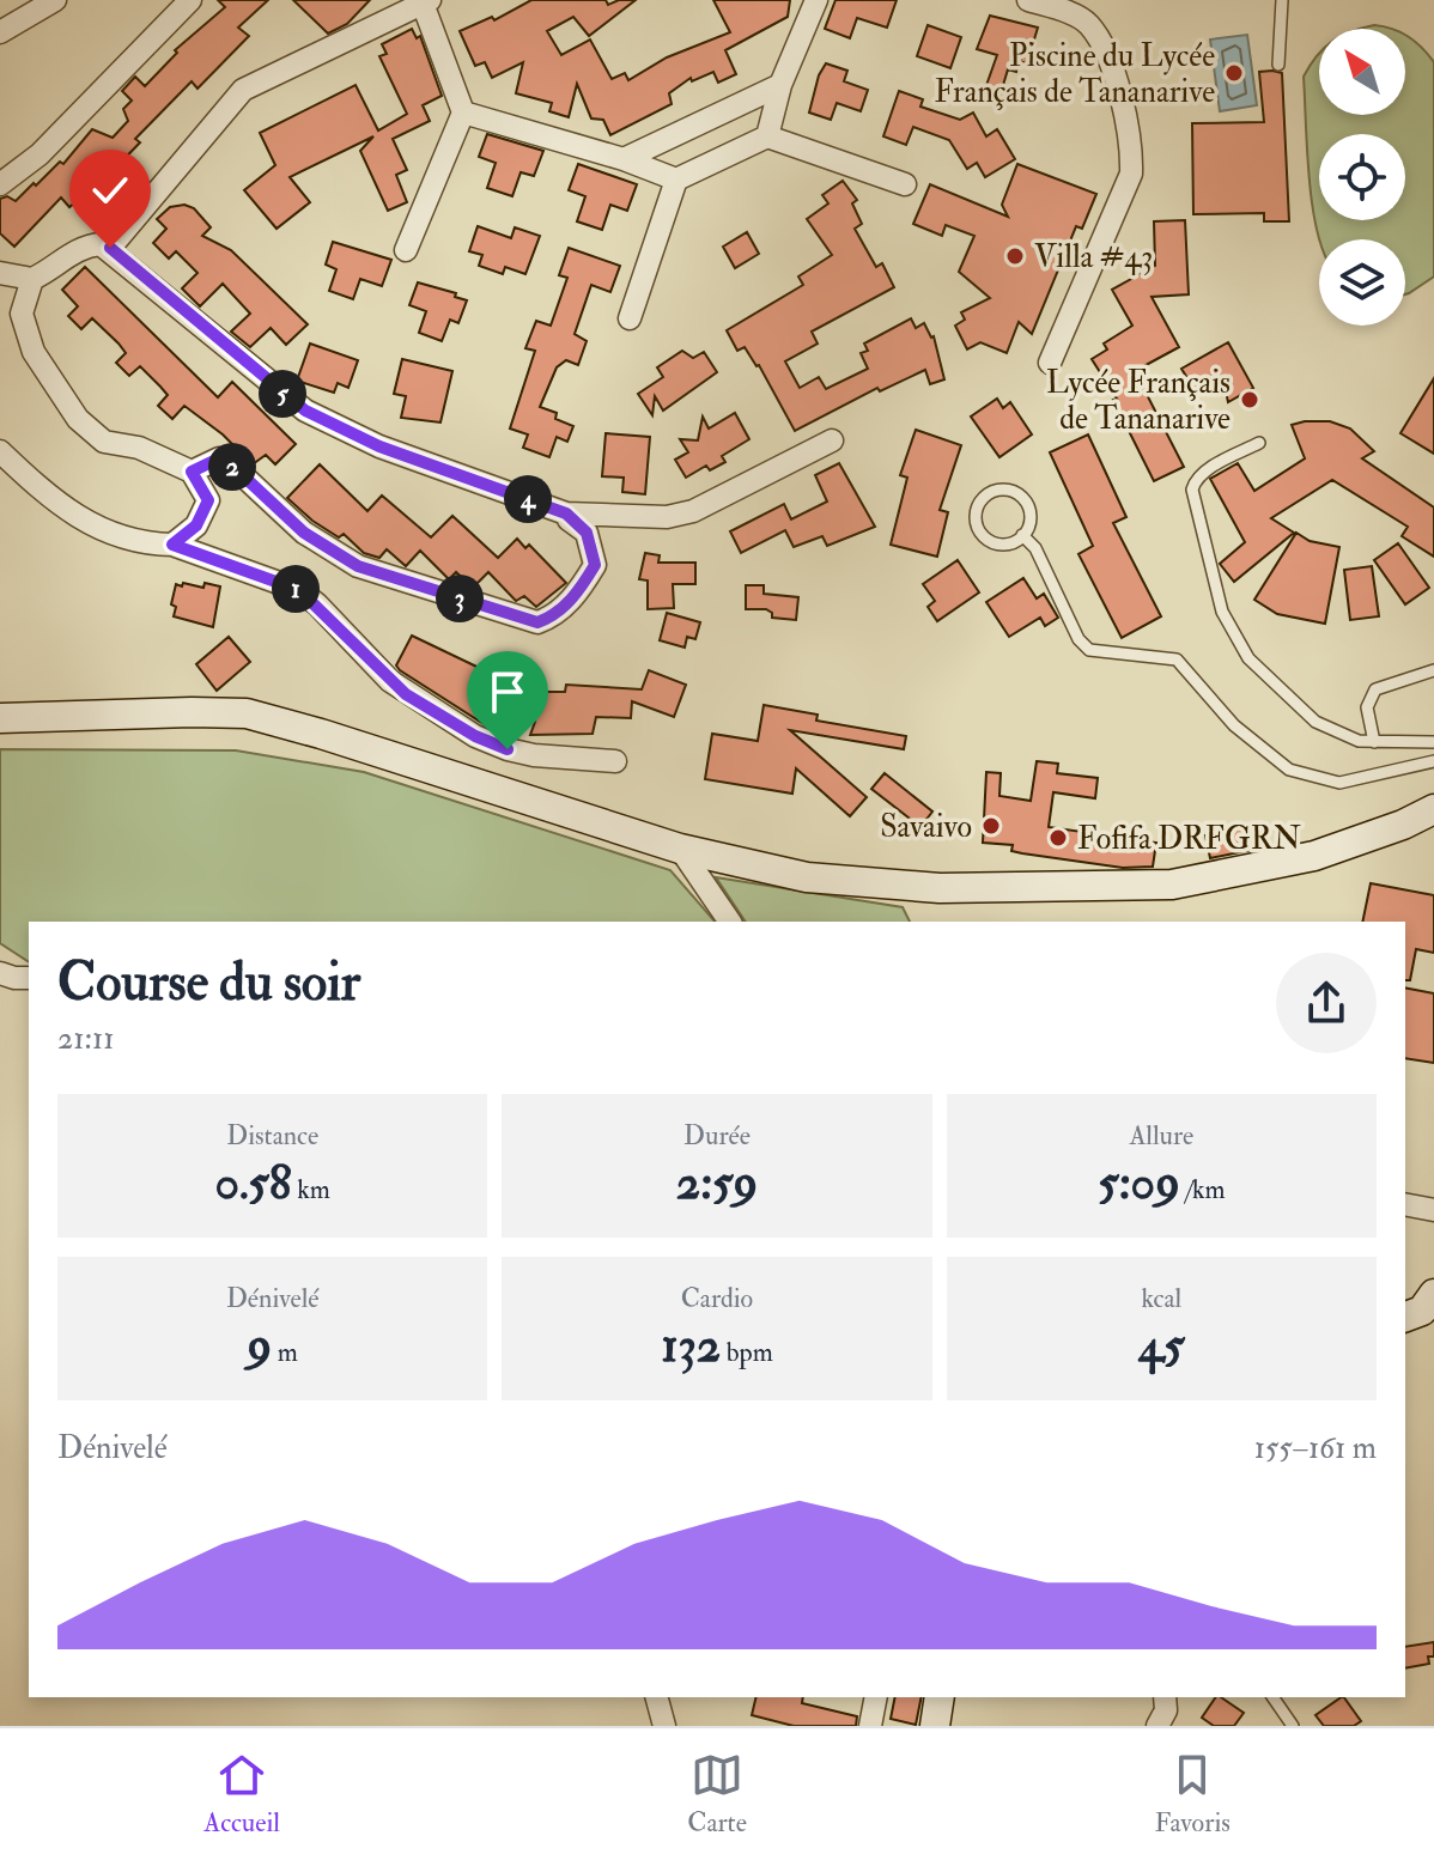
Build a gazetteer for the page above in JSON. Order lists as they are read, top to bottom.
{
  "places": [
    "Piscine du Lycée Français de Tananarive",
    "Villa #43",
    "Lycée Français de Tananarive",
    "Savaivo",
    "Fofifa DRFGRN"
  ],
  "north": "top left",
  "page": {
    "pins": [
      "5",
      "2",
      "4",
      "1",
      "3"
    ],
    "heading": ["Course du soir", "21:11"],
    "stats": [
      ["Distance", "0.58 km"],
      ["Durée", "2:59"],
      ["Allure", "5:09 /km"],
      ["Dénivelé", "9 m"],
      ["Cardio", "132 bpm"],
      ["kcal", "45"]
    ],
    "chart": ["Dénivelé", "155–161 m"],
    "tabs": ["Accueil", "Carte", "Favoris"]
  }
}
